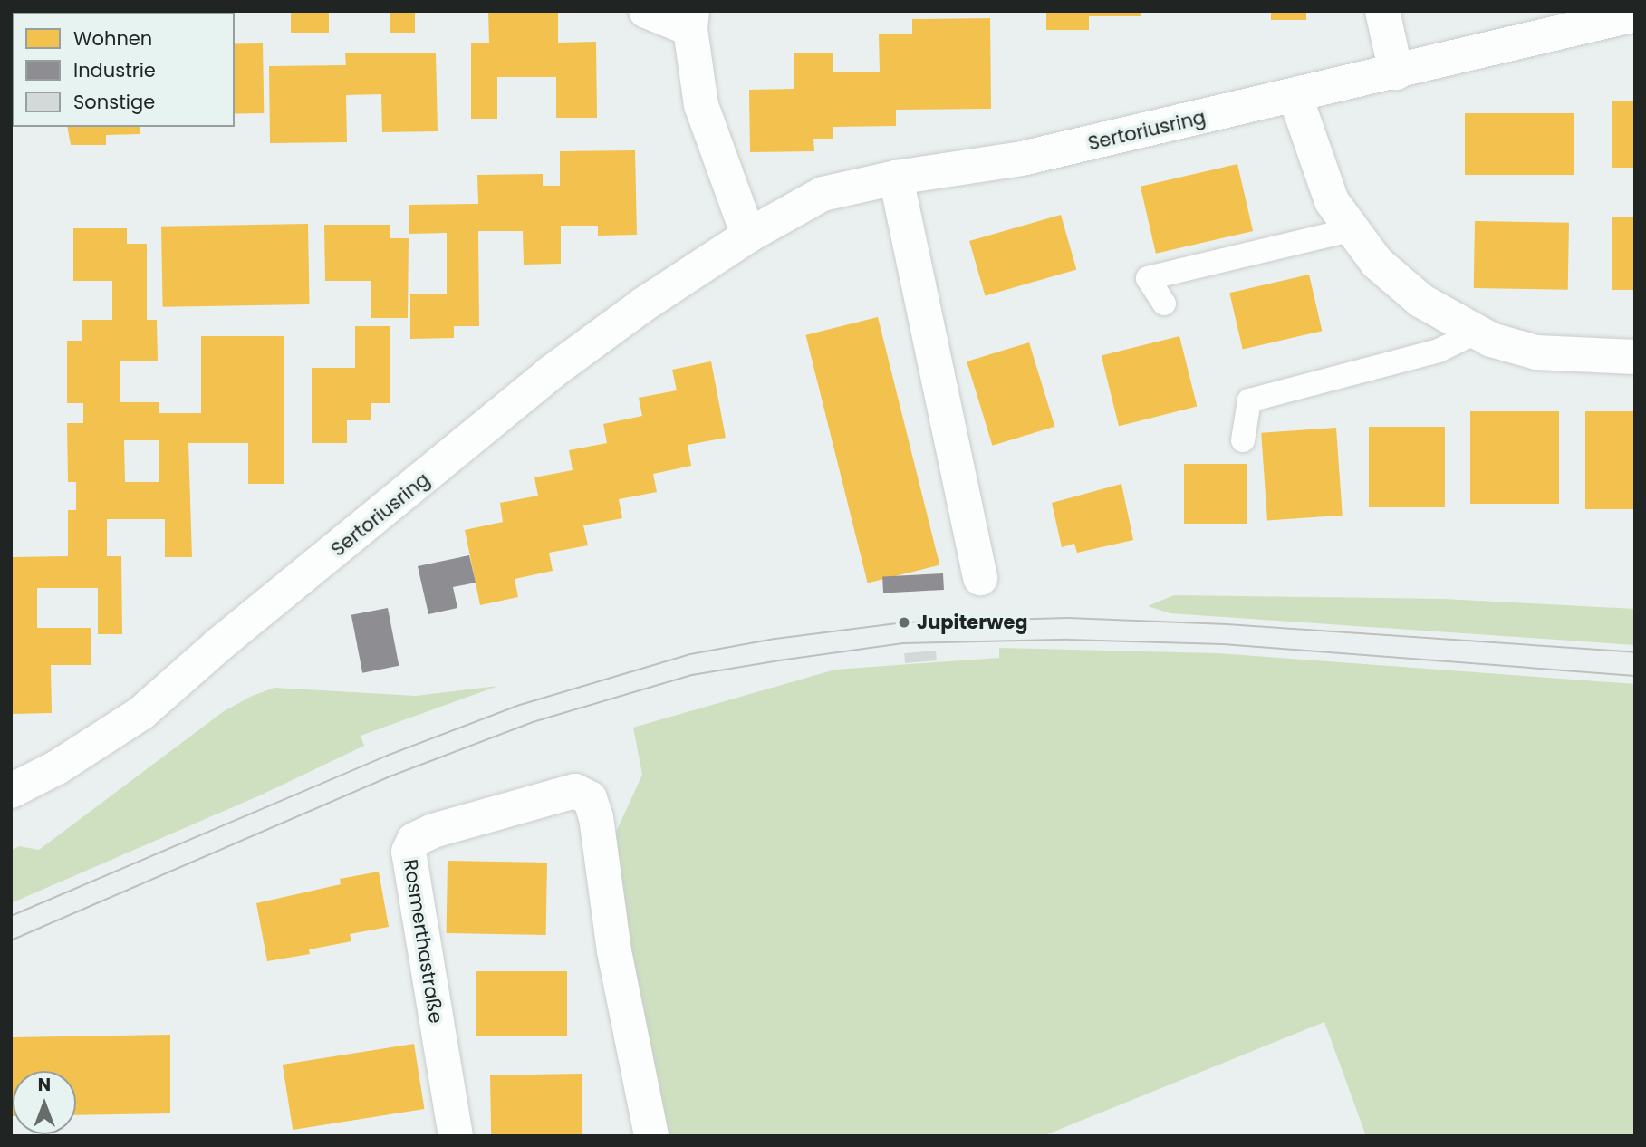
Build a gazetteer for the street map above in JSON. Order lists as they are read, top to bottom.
{
  "streets": {
    "street": ["Sertoriusring", "Rosmerthastraße"]
  },
  "places": ["Jupiterweg"],
  "legend": ["Wohnen", "Industrie", "Sonstige"],
  "north": "top"
}
